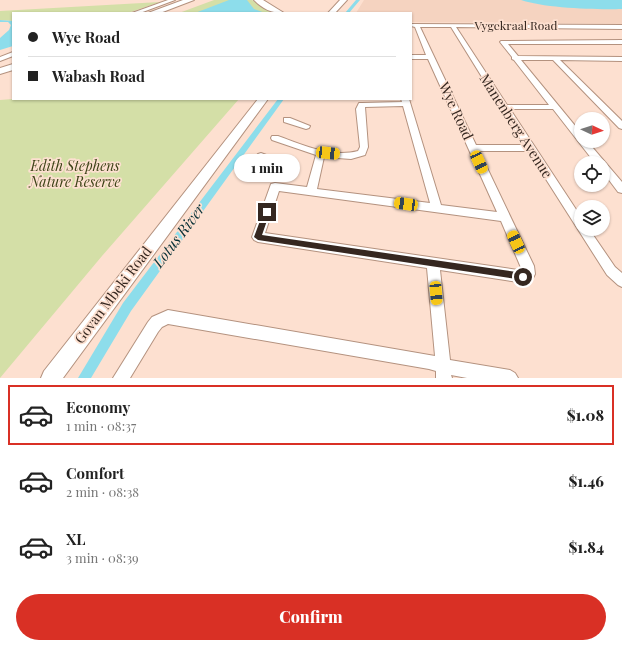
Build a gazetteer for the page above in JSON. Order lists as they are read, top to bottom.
{
  "streets": {
    "main road": ["Govan Mbeki Road"],
    "street": ["Vygekraal Road", "Wye Road", "Manenberg Avenue"]
  },
  "crossings": [
    ["Vygekraal Road", "Wye Road"],
    ["Vygekraal Road", "Manenberg Avenue"]
  ],
  "water": ["Lotus River"],
  "parks": ["Edith Stephens Nature Reserve"],
  "north": "right",
  "page": {
    "banner": ["Wye Road", "Wabash Road"],
    "bubble": "1 min",
    "list": [
      {
        "name": "Economy",
        "note": "1 min · 08:37",
        "value": "$1.08"
      },
      {
        "name": "Comfort",
        "note": "2 min · 08:38",
        "value": "$1.46"
      },
      {
        "name": "XL",
        "note": "3 min · 08:39",
        "value": "$1.84"
      }
    ],
    "buttons": "Confirm"
  }
}
